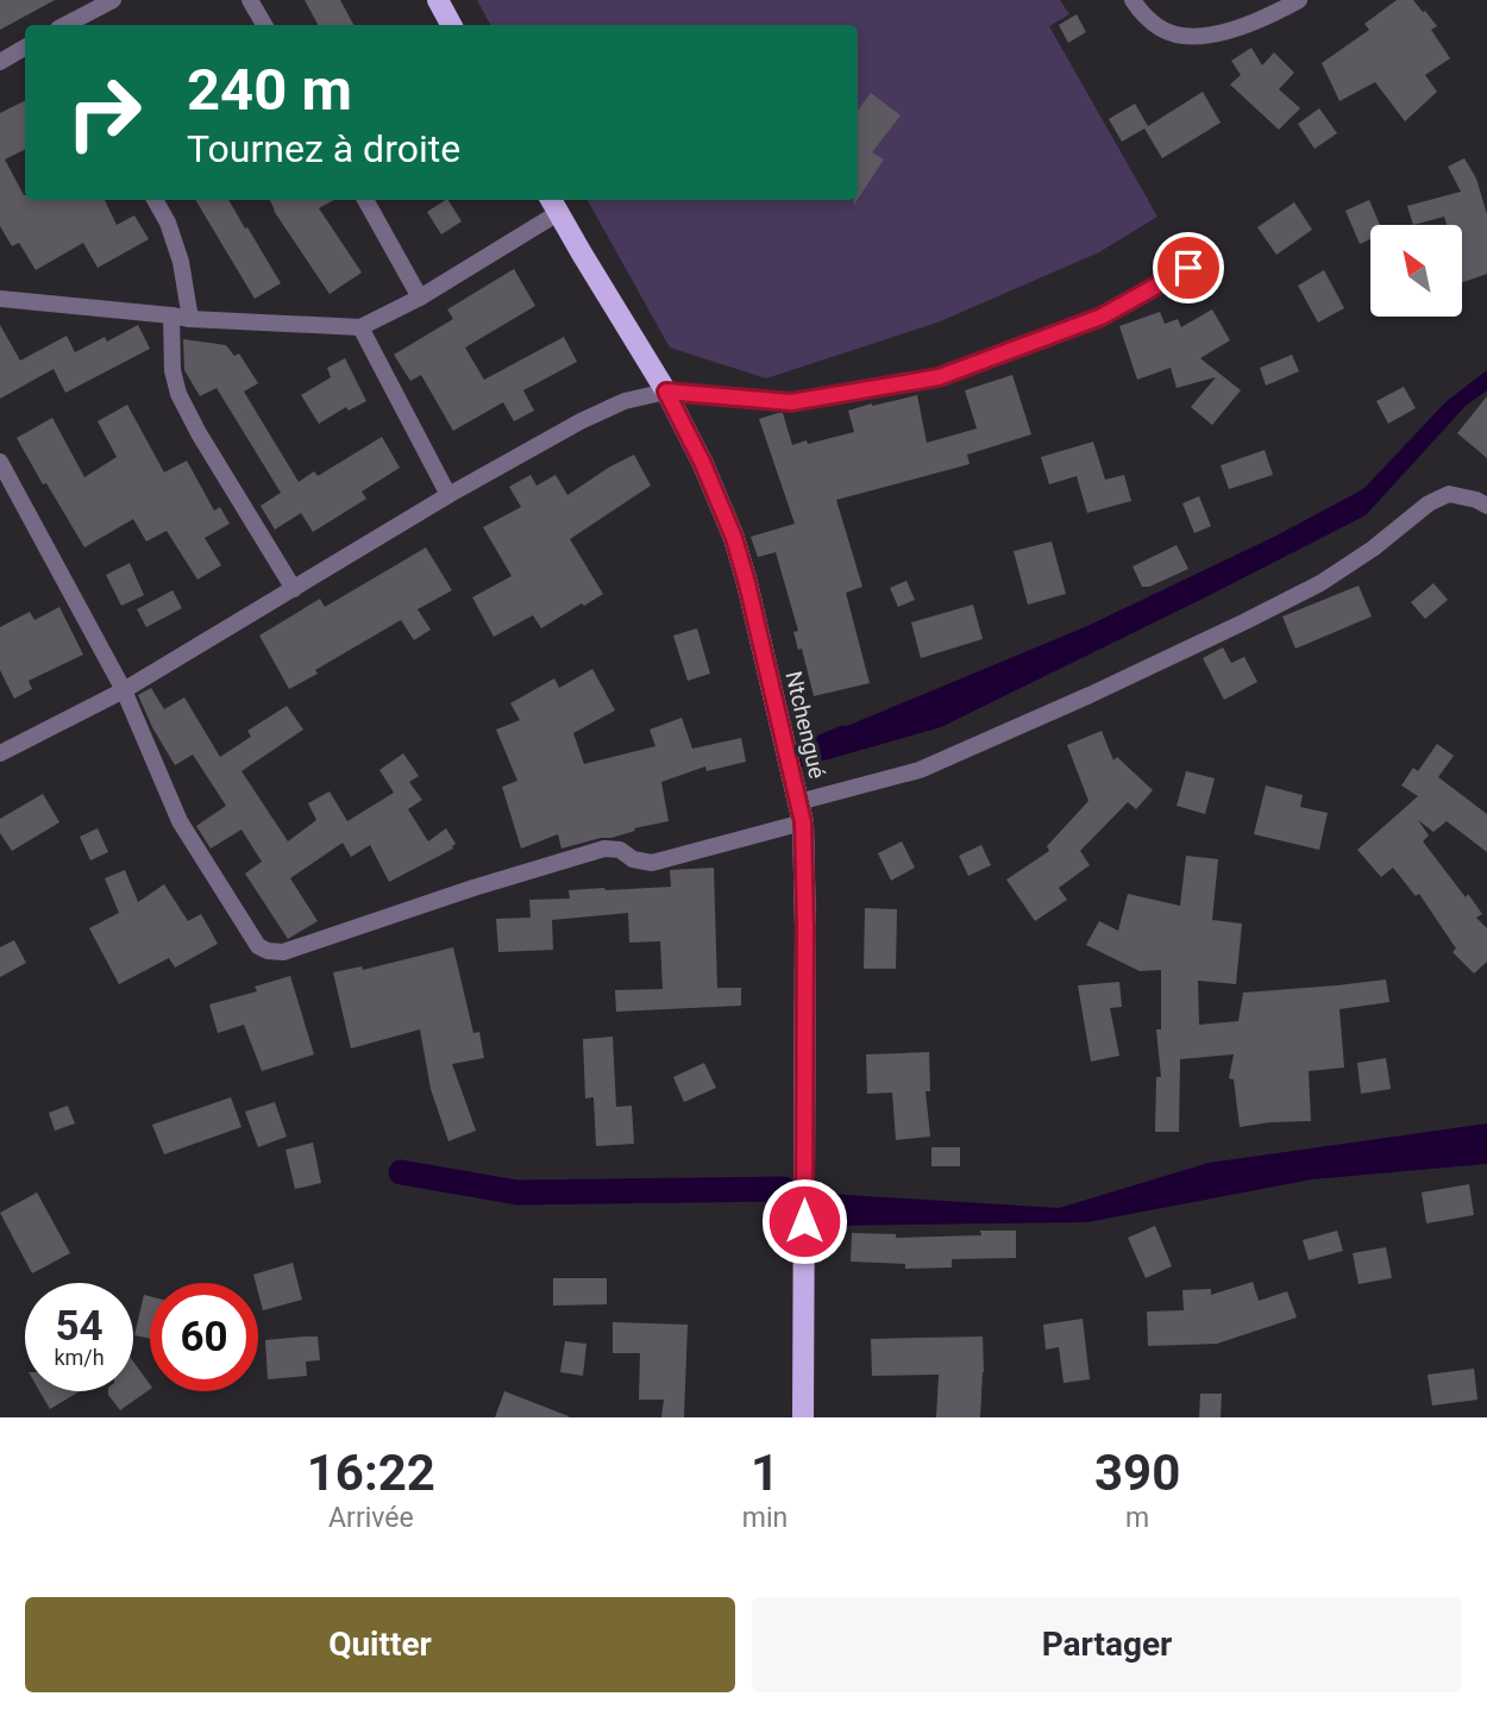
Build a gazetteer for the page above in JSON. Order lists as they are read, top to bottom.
{
  "streets": {
    "main road": ["Ntchengué"]
  },
  "north": "top left",
  "page": {
    "turn": ["240 m", "Tournez à droite"],
    "speed": "54 km/h",
    "limit": "60",
    "eta": [
      "16:22",
      "Arrivée",
      "1",
      "min",
      "390",
      "m"
    ],
    "buttons": ["Quitter", "Partager"]
  }
}
